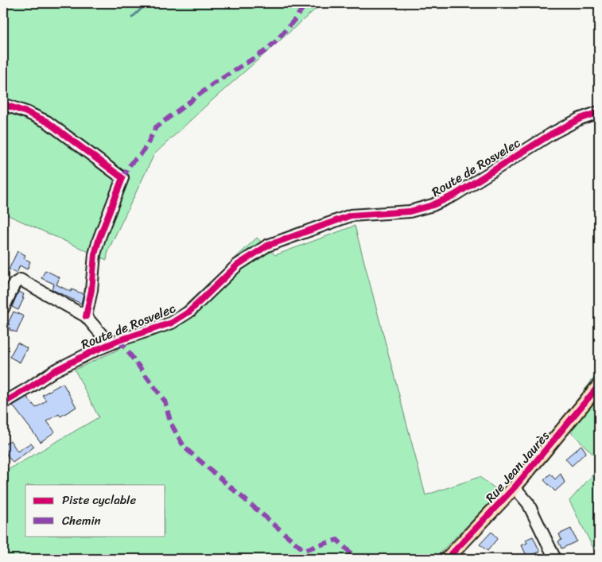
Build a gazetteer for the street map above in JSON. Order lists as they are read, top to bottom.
{
  "streets": {
    "main road": ["Rue Jean Jaurès"],
    "street": ["Route de Rosvelec"]
  },
  "legend": ["Piste cyclable", "Chemin"]
}
